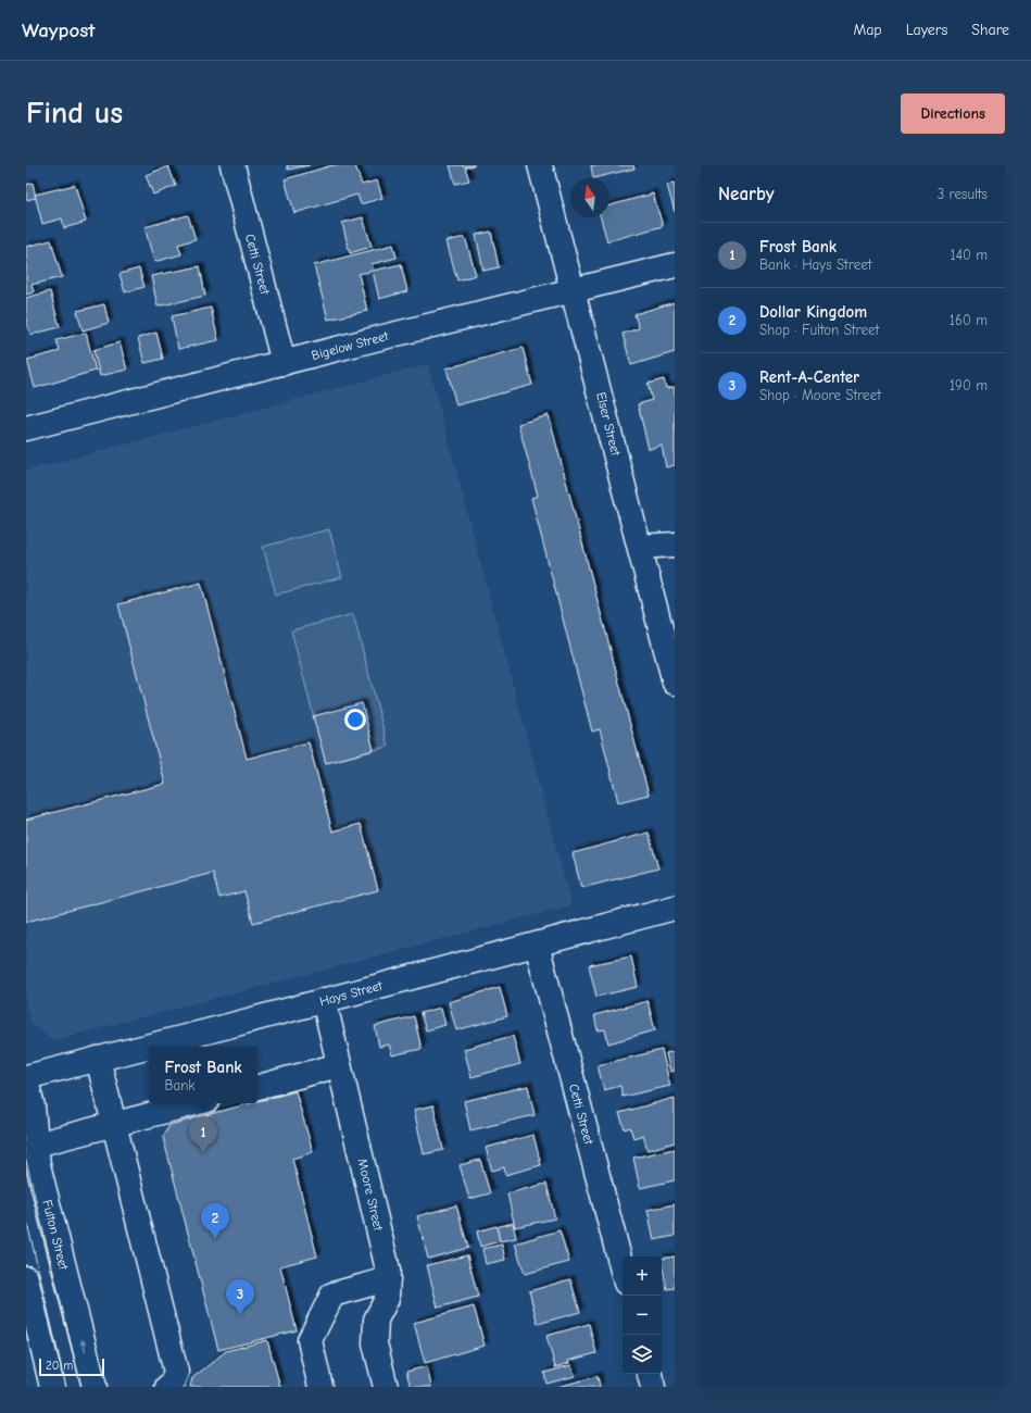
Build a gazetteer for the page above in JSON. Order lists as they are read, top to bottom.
{
  "streets": {
    "street": [
      "Cetti Street",
      "Bigelow Street",
      "Elser Street",
      "Hays Street",
      "Moore Street",
      "Fulton Street"
    ]
  },
  "crossings": [
    ["Cetti Street", "Bigelow Street"],
    ["Cetti Street", "Hays Street"],
    ["Bigelow Street", "Elser Street"],
    ["Hays Street", "Moore Street"]
  ],
  "scale_bar": "20 m",
  "north": "top",
  "page": {
    "header": "Waypost",
    "nav": ["Map", "Layers", "Share"],
    "buttons": "Directions",
    "title": "Find us",
    "heading": ["Nearby", "3 results"],
    "list": [
      {
        "mark": "1",
        "name": "Frost Bank",
        "note": "Bank · Hays Street",
        "value": "140 m"
      },
      {
        "mark": "2",
        "name": "Dollar Kingdom",
        "note": "Shop · Fulton Street",
        "value": "160 m"
      },
      {
        "mark": "3",
        "name": "Rent-A-Center",
        "note": "Shop · Moore Street",
        "value": "190 m"
      }
    ],
    "popup": ["Frost Bank", "Bank"],
    "pins": ["1", "2", "3"],
    "map_buttons": ["+", "−"],
    "scale": "20 m"
  }
}
